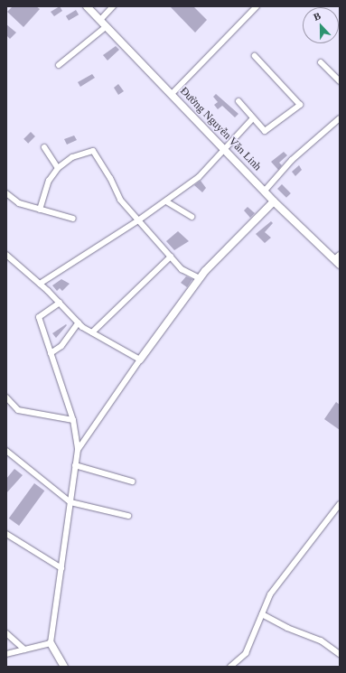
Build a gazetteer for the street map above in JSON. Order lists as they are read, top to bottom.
{
  "streets": {
    "street": ["Đường Nguyễn Văn Linh"]
  },
  "north": "top"
}
